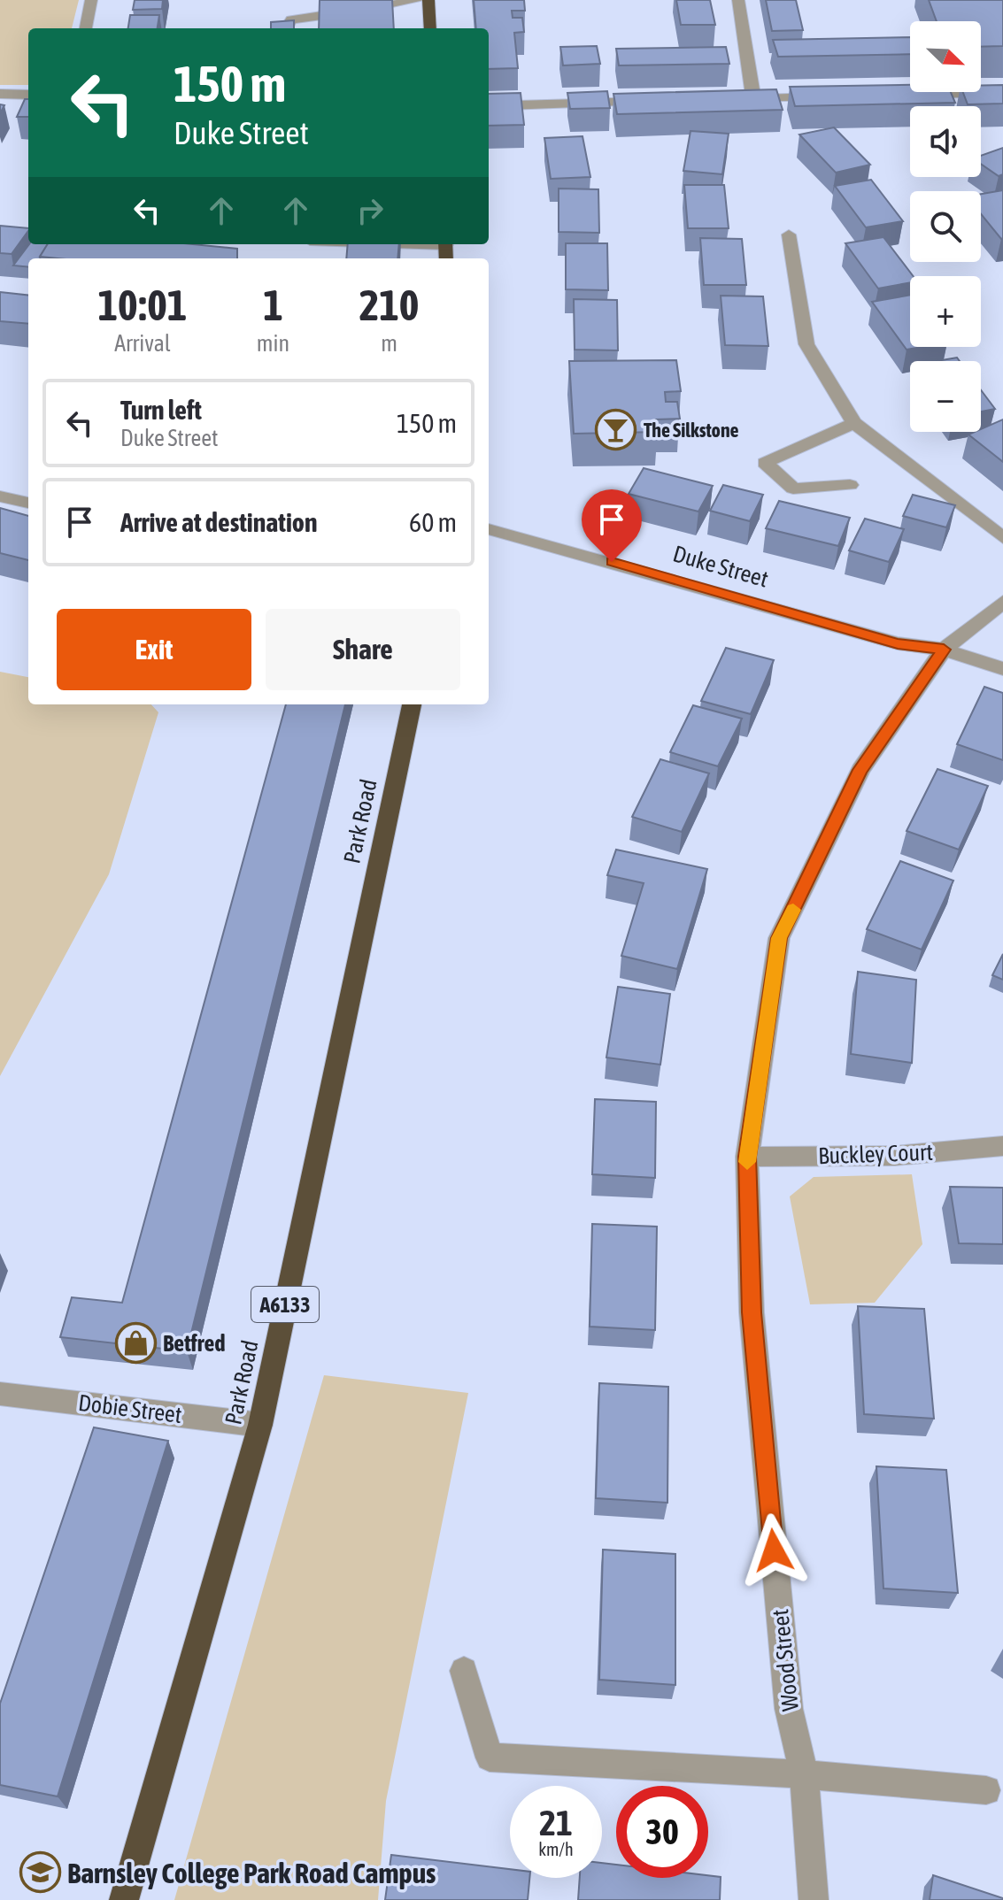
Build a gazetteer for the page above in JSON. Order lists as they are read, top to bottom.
{
  "streets": {
    "highway": ["Park Road", "A6133"],
    "street": [
      "Duke Street",
      "Buckley Court",
      "Dobie Street",
      "Wood Street"
    ]
  },
  "crossings": [
    ["Duke Street", "Wood Street"],
    ["Park Road", "Dobie Street"],
    ["Buckley Court", "Wood Street"]
  ],
  "places": {
    "bar": ["The Silkstone"],
    "shop": ["Betfred"],
    "school or university": ["Barnsley College Park Road Campus"]
  },
  "north": "bottom right",
  "page": {
    "map_buttons": ["+", "−"],
    "turn": ["150 m", "Duke Street"],
    "eta": [
      "10:01",
      "Arrival",
      "1",
      "min",
      "210",
      "m"
    ],
    "list": [
      {
        "name": "Turn left",
        "note": "Duke Street",
        "value": "150 m"
      },
      {
        "name": "Arrive at destination",
        "value": "60 m"
      }
    ],
    "buttons": ["Exit", "Share"],
    "speed": "21 km/h",
    "limit": "30"
  }
}
